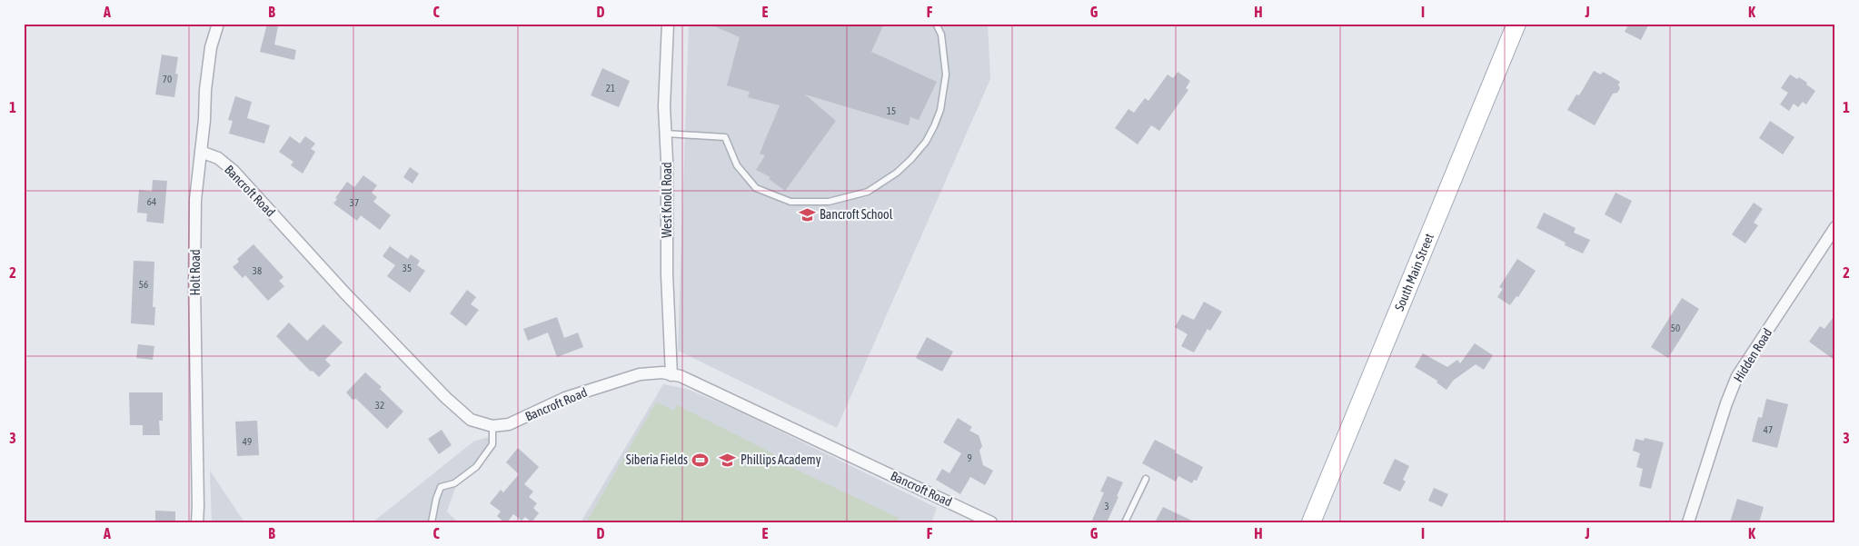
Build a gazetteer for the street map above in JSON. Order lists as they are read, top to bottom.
{
  "streets": {
    "main road": ["South Main Street"],
    "street": [
      "Bancroft Road",
      "West Knoll Road",
      "Holt Road",
      "Hidden Road"
    ]
  },
  "crossings": [
    ["Bancroft Road", "West Knoll Road"],
    ["Bancroft Road", "Holt Road"]
  ],
  "places": {
    "school or university": ["Bancroft School", "Phillips Academy"],
    "sports": ["Siberia Fields"]
  },
  "house_numbers": [
    "70",
    "21",
    "15",
    "64",
    "37",
    "35",
    "38",
    "56",
    "50",
    "32",
    "47",
    "49",
    "9",
    "3"
  ],
  "grid": {
    "columns": [
      "A",
      "B",
      "C",
      "D",
      "E",
      "F",
      "G",
      "H",
      "I",
      "J",
      "K"
    ],
    "rows": ["1", "2", "3"]
  }
}
